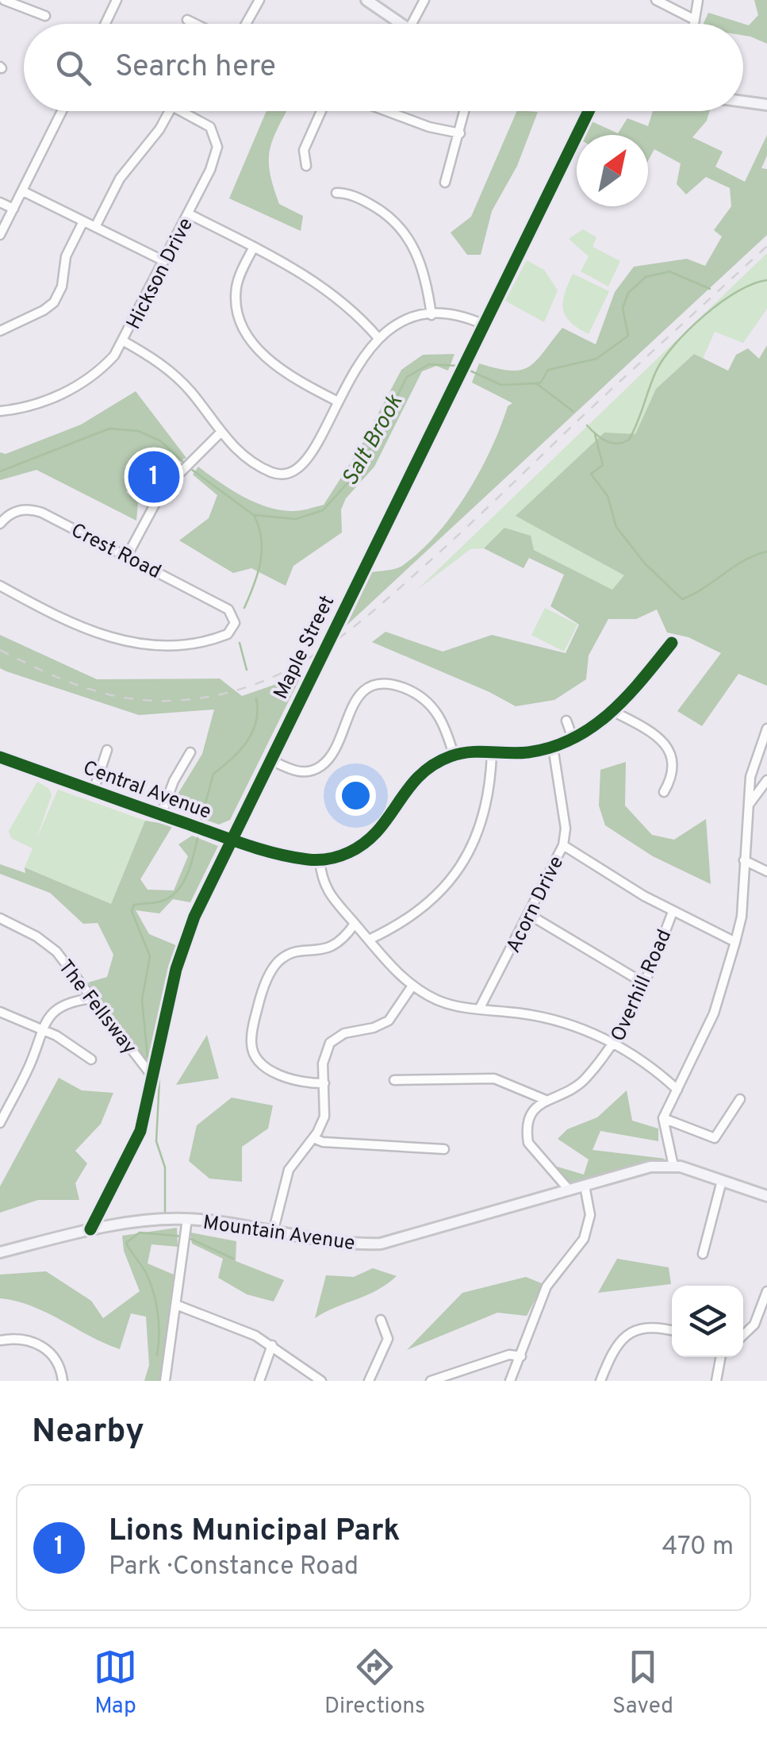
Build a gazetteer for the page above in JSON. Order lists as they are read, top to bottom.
{
  "streets": {
    "main road": ["Mountain Avenue"],
    "street": [
      "Hickson Drive",
      "Crest Road",
      "Maple Street",
      "Central Avenue",
      "Acorn Drive",
      "Overhill Road",
      "The Fellsway"
    ]
  },
  "crossings": [
    ["Maple Street", "Central Avenue"],
    ["Maple Street", "The Fellsway"],
    ["Maple Street", "Mountain Avenue"],
    ["Central Avenue", "Acorn Drive"]
  ],
  "water": ["Salt Brook"],
  "north": "top right",
  "page": {
    "search": "Search here",
    "pins": "1",
    "heading": "Nearby",
    "list": [
      {
        "mark": "1",
        "name": "Lions Municipal Park",
        "note": "Park · Constance Road",
        "value": "470 m"
      }
    ],
    "nav": ["Map", "Directions", "Saved"]
  }
}
